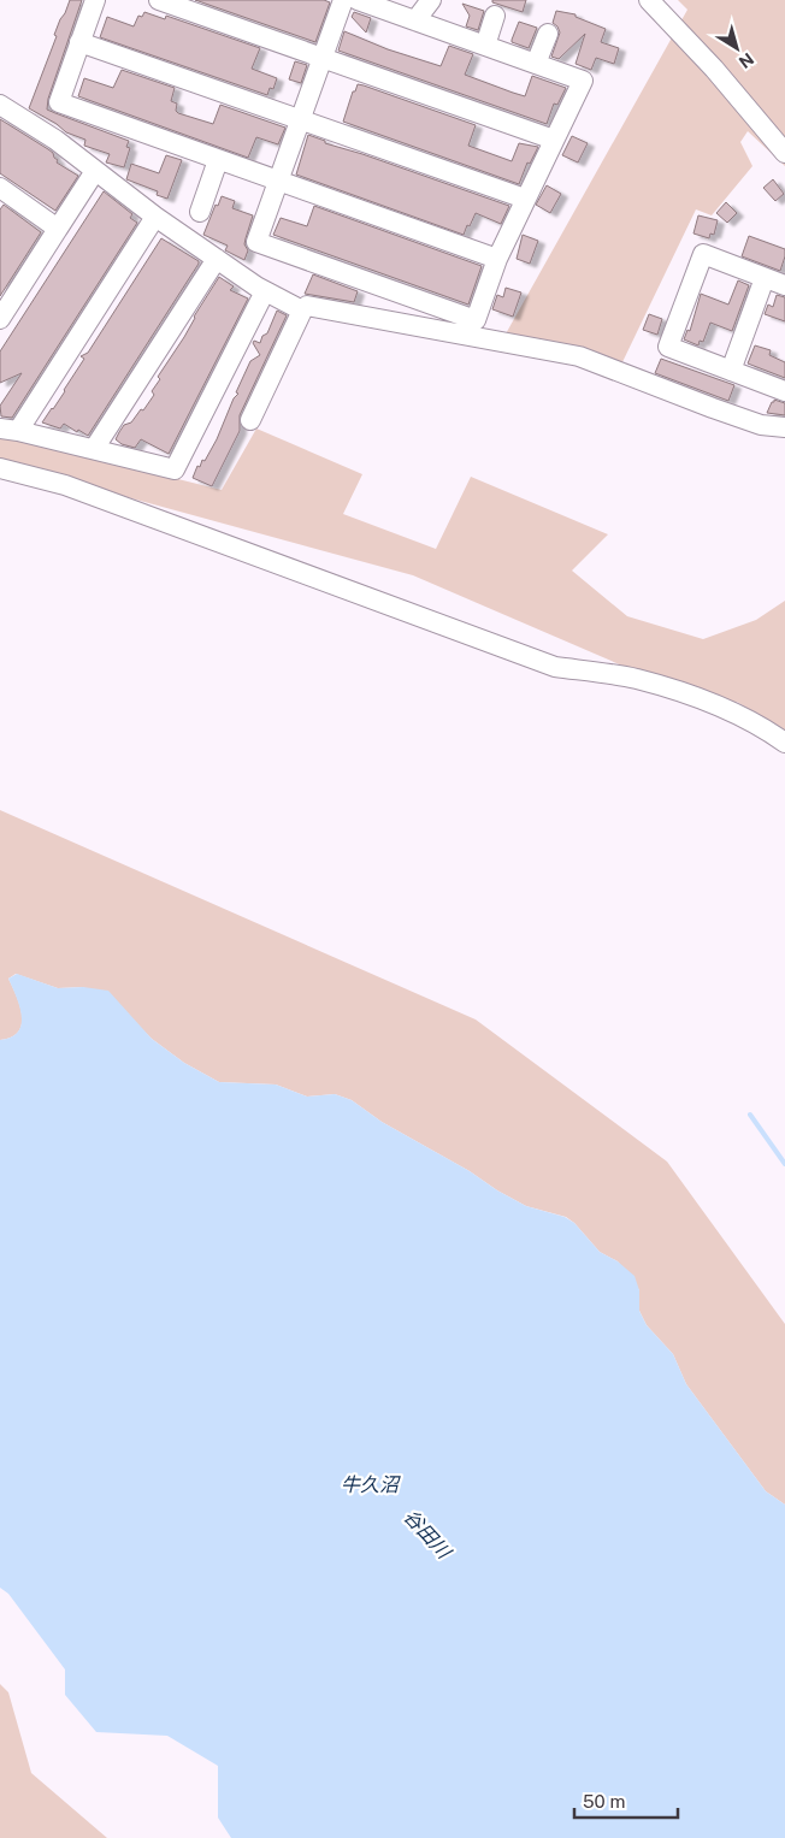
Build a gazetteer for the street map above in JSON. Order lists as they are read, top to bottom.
{
  "water": ["牛久沼", "谷田川"],
  "scale_bar": "50 m",
  "north": "bottom right"
}
